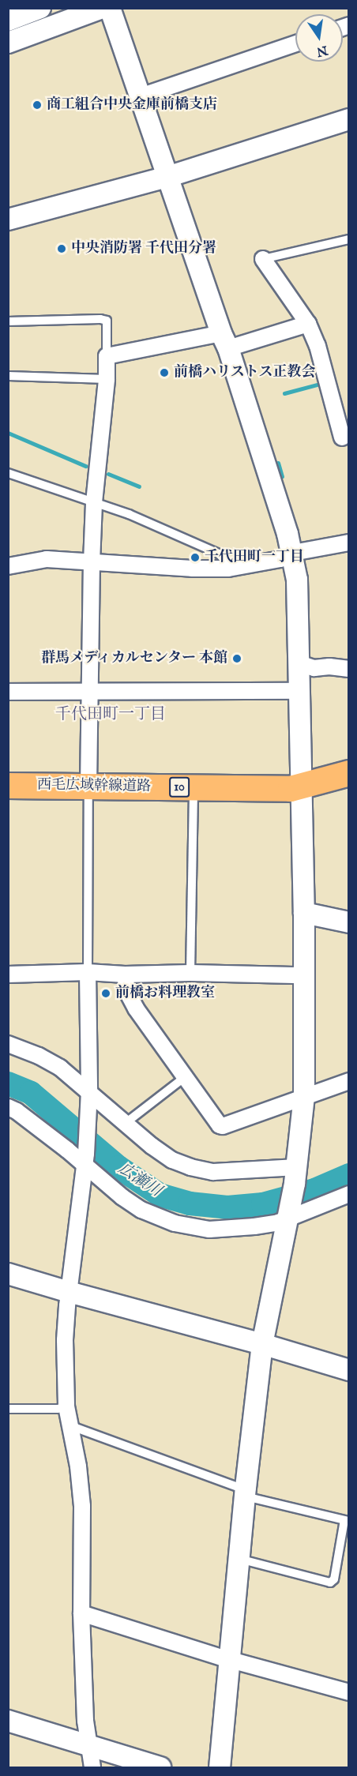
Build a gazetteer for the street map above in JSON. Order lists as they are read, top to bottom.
{
  "streets": {
    "main road": ["西毛広域幹線道路", "10"]
  },
  "districts": ["千代田町一丁目"],
  "water": ["広瀬川"],
  "places": [
    "商工組合中央金庫前橋支店",
    "中央消防署 千代田分署",
    "前橋ハリストス正教会",
    "千代田町一丁目",
    "群馬メディカルセンター 本館",
    "前橋お料理教室"
  ],
  "north": "bottom"
}
